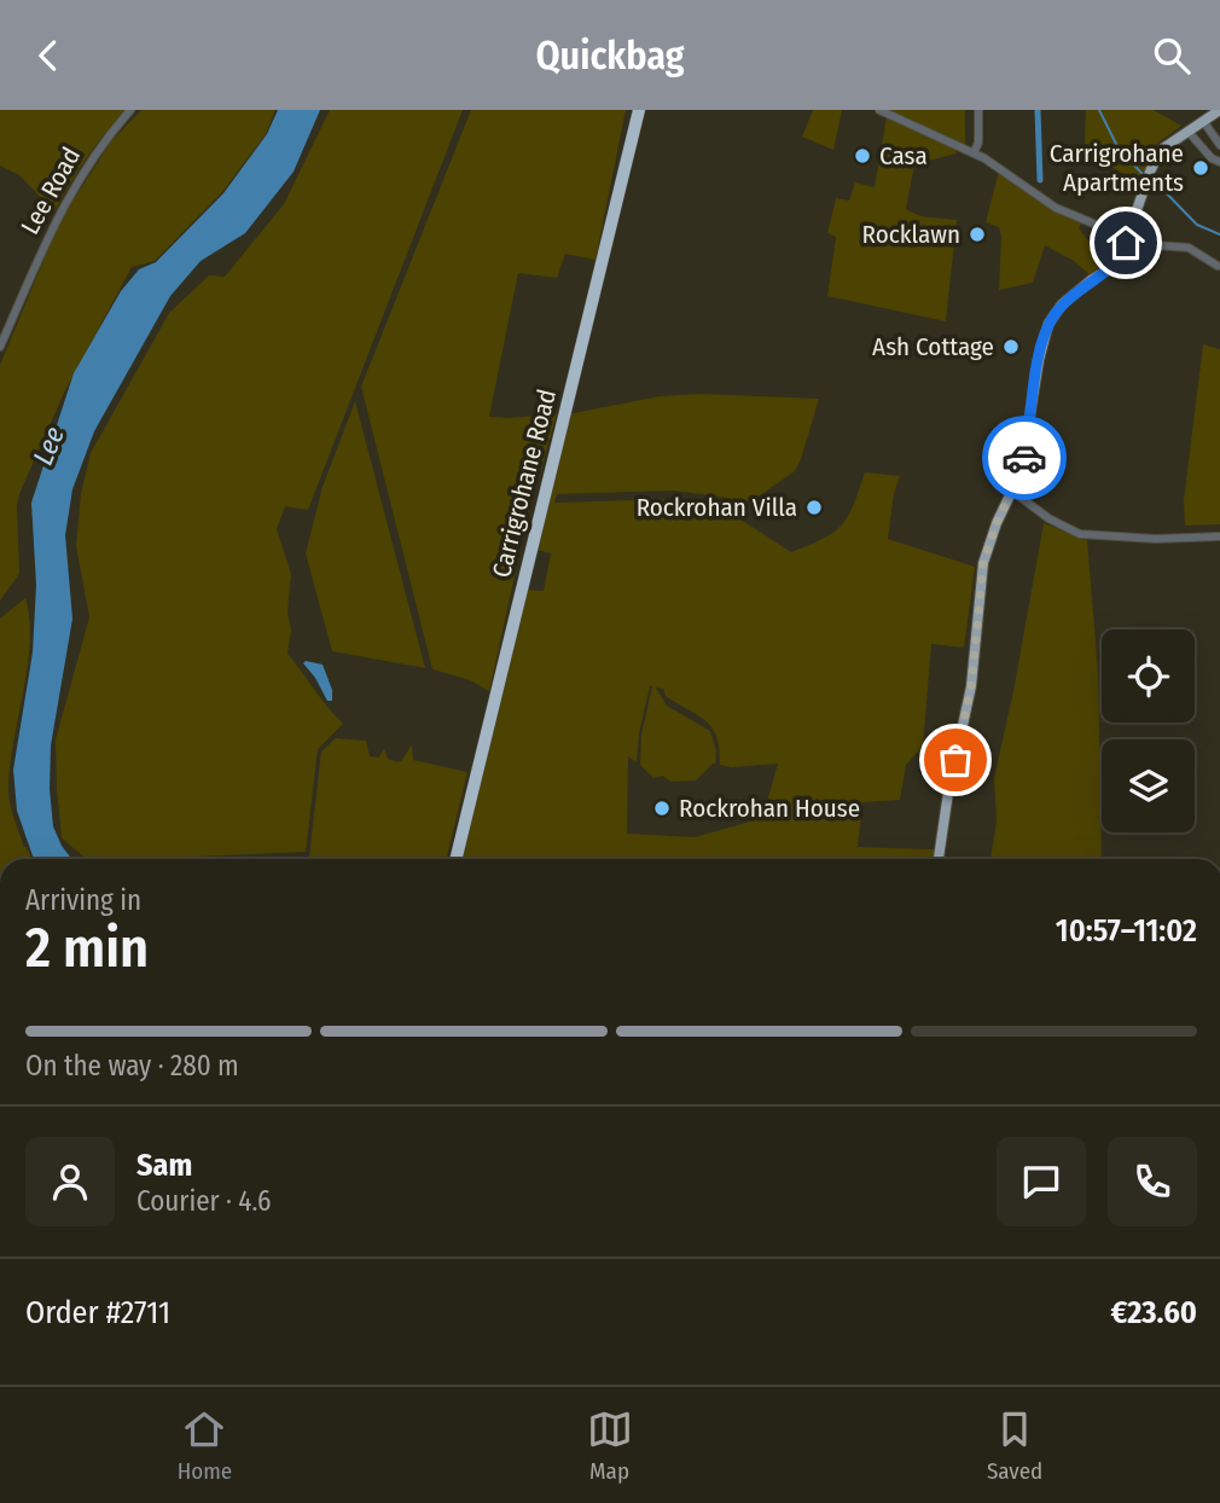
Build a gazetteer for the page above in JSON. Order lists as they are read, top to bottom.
{
  "streets": {
    "highway": ["Carrigrohane Road"],
    "street": ["Lee Road"]
  },
  "water": ["Lee"],
  "places": [
    "Casa",
    "Carrigrohane Apartments",
    "Rocklawn",
    "Ash Cottage",
    "Rockrohan Villa",
    "Rockrohan House"
  ],
  "page": {
    "header": "Quickbag",
    "heading": ["2 min", "Arriving in", "10:57–11:02"],
    "panel": [
      "Sam",
      "Courier · 4.6",
      "Order #2711",
      "€23.60"
    ],
    "bar": "On the way · 280 m",
    "tabs": ["Home", "Map", "Saved"]
  }
}
